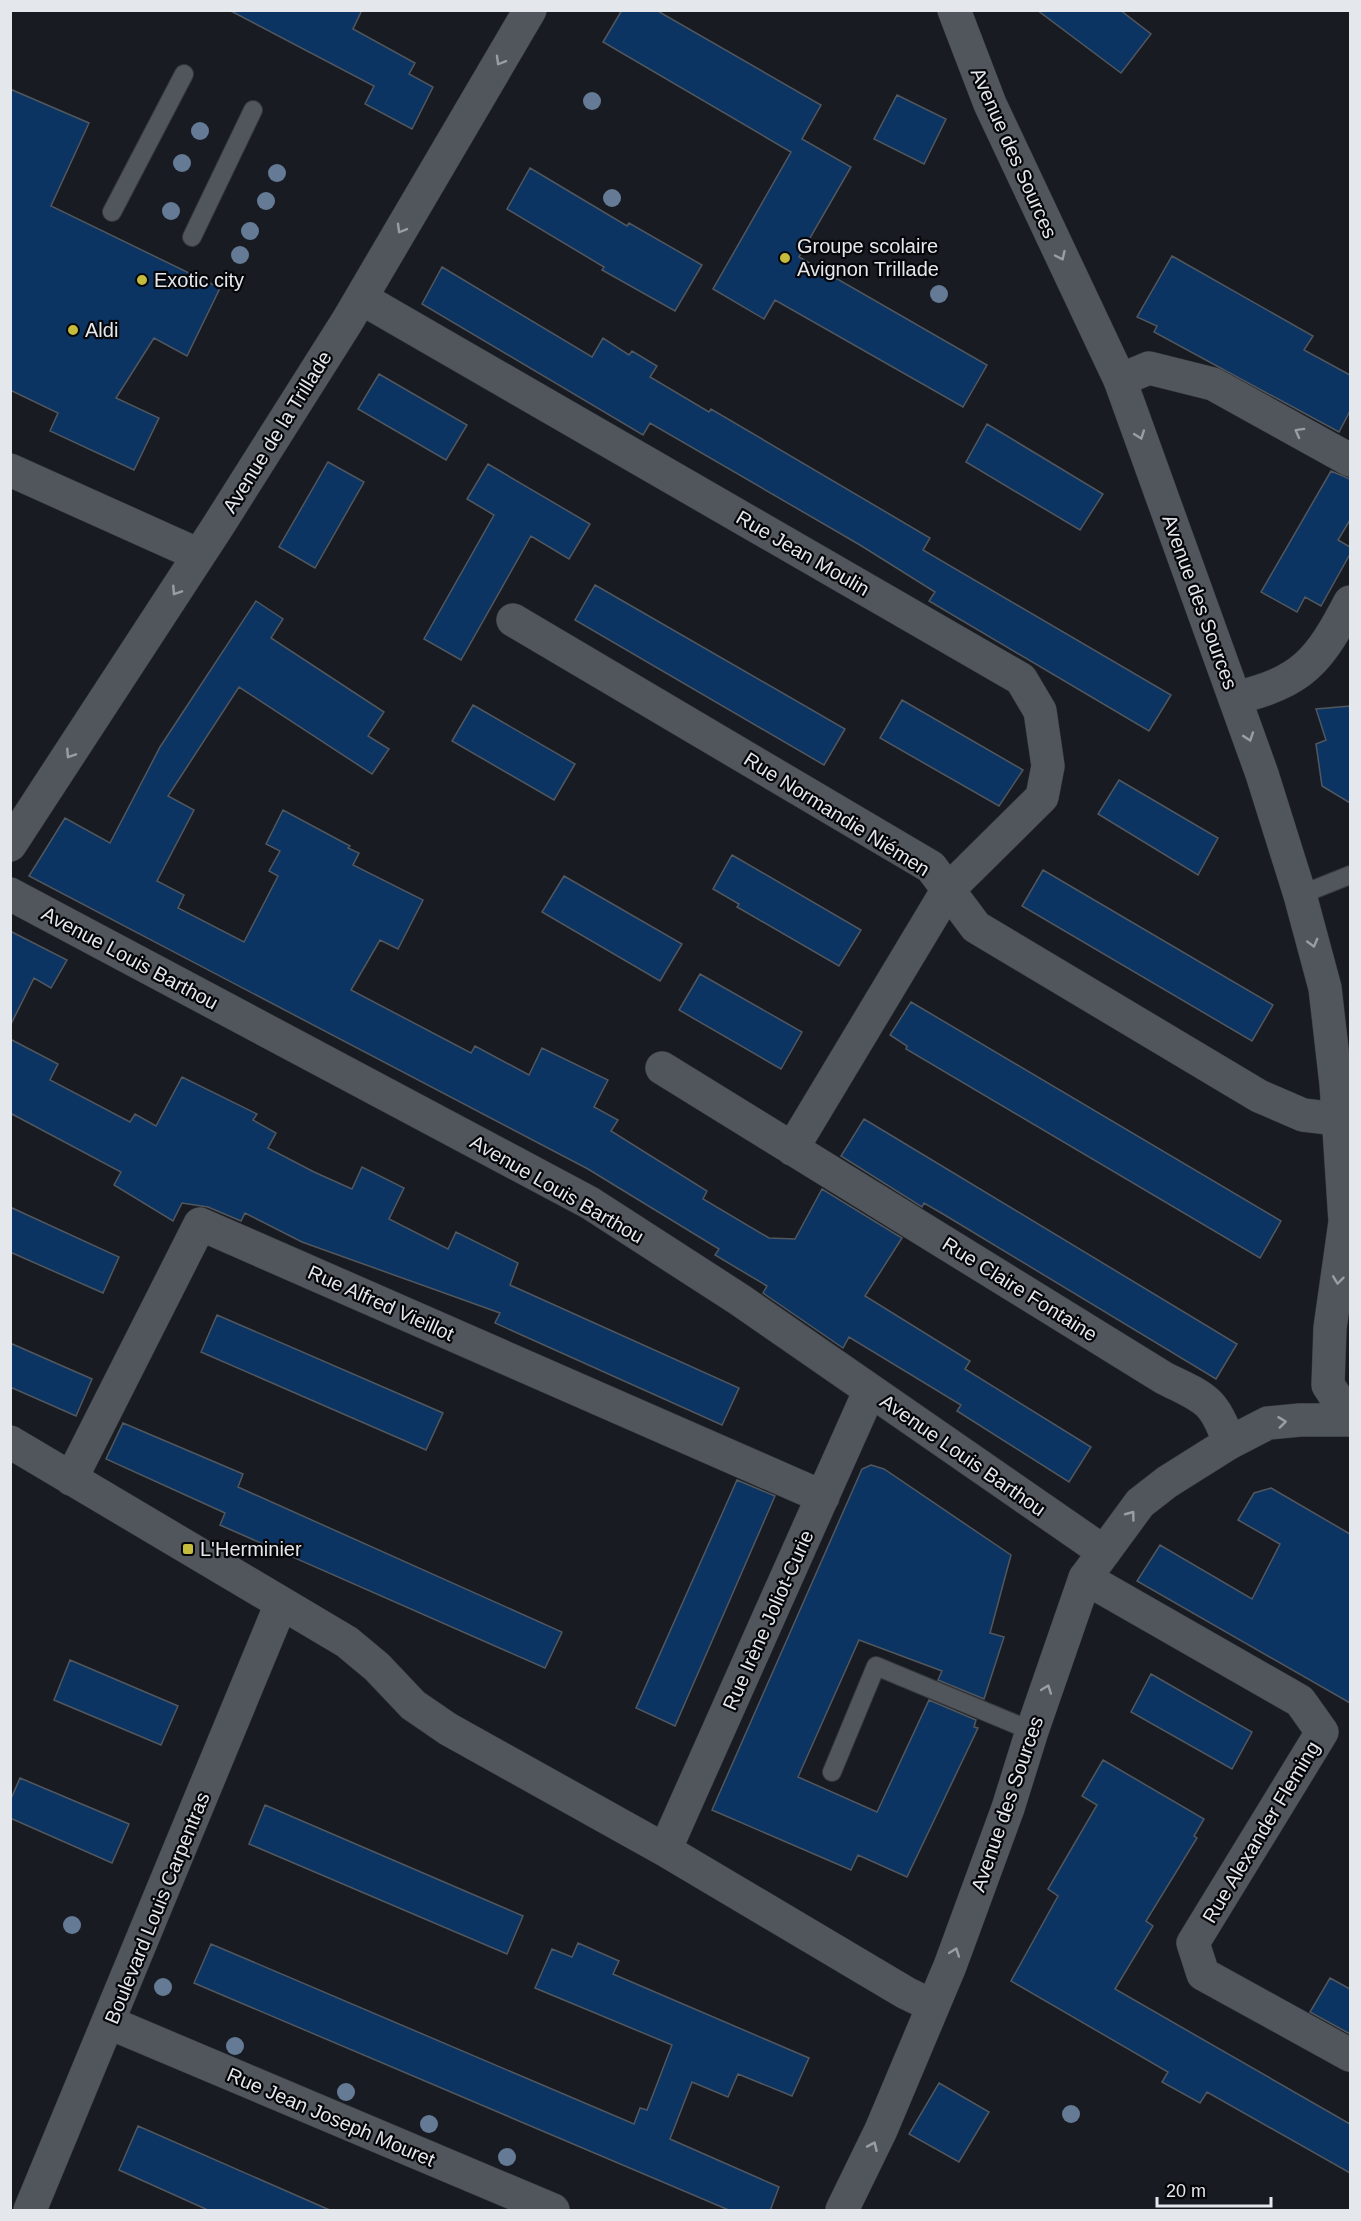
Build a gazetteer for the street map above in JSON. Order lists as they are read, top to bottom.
{
  "streets": {
    "street": [
      "Avenue des Sources",
      "Avenue de la Trillade",
      "Rue Jean Moulin",
      "Rue Normandie Niémen",
      "Avenue Louis Barthou",
      "Rue Claire Fontaine",
      "Rue Alfred Vieillot",
      "Rue Irène Joliot-Curie",
      "Rue Alexander Fleming",
      "Boulevard Louis Carpentras",
      "Rue Jean Joseph Mouret"
    ]
  },
  "crossings": [
    ["Avenue des Sources", "Rue Normandie Niémen"],
    ["Avenue des Sources", "Avenue Louis Barthou"],
    ["Avenue des Sources", "Rue Claire Fontaine"],
    ["Avenue des Sources", "Rue Alexander Fleming"],
    ["Avenue de la Trillade", "Rue Jean Moulin"],
    ["Rue Jean Moulin", "Rue Normandie Niémen"],
    ["Avenue Louis Barthou", "Rue Irène Joliot-Curie"],
    ["Rue Alfred Vieillot", "Rue Irène Joliot-Curie"],
    ["Boulevard Louis Carpentras", "Rue Jean Joseph Mouret"]
  ],
  "one_way": ["Avenue de la Trillade"],
  "places": {
    "other": ["Groupe scolaire Avignon Trillade", "Exotic city", "Aldi"],
    "transit": ["L'Herminier"]
  },
  "scale_bar": "20 m"
}
